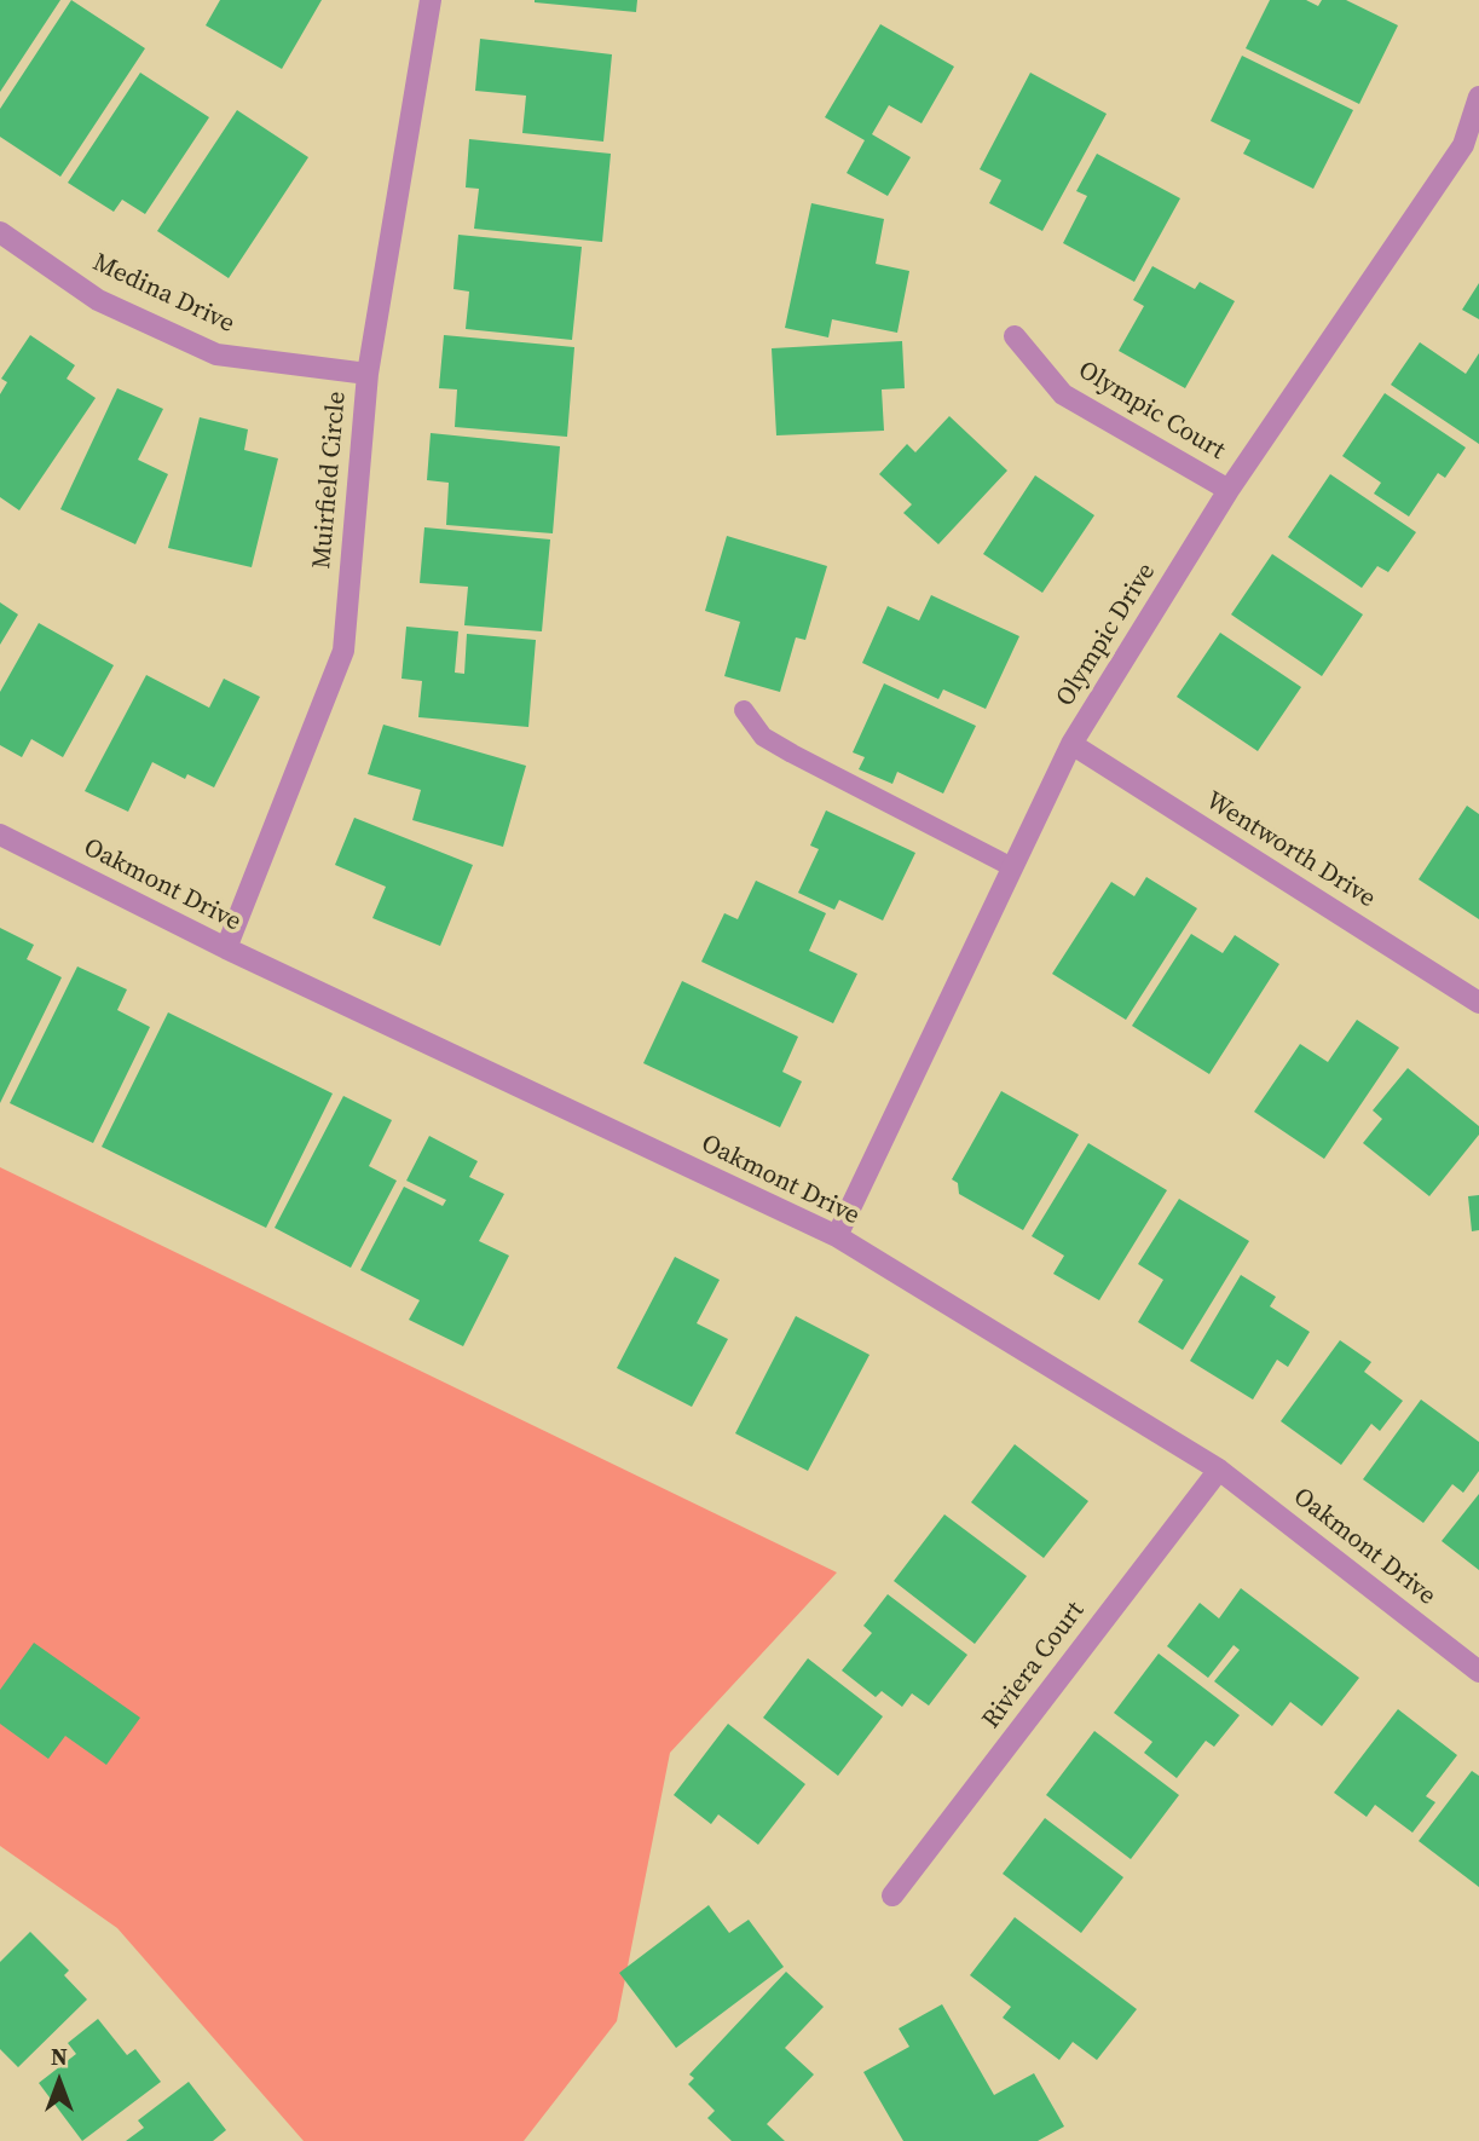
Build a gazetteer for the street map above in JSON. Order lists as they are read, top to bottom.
{
  "streets": {
    "street": [
      "Medina Drive",
      "Olympic Court",
      "Muirfield Circle",
      "Olympic Drive",
      "Wentworth Drive",
      "Oakmont Drive",
      "Riviera Court"
    ]
  },
  "crossings": [
    ["Medina Drive", "Muirfield Circle"],
    ["Olympic Court", "Olympic Drive"],
    ["Muirfield Circle", "Oakmont Drive"],
    ["Olympic Drive", "Wentworth Drive"],
    ["Olympic Drive", "Oakmont Drive"],
    ["Oakmont Drive", "Riviera Court"]
  ],
  "north": "top"
}
